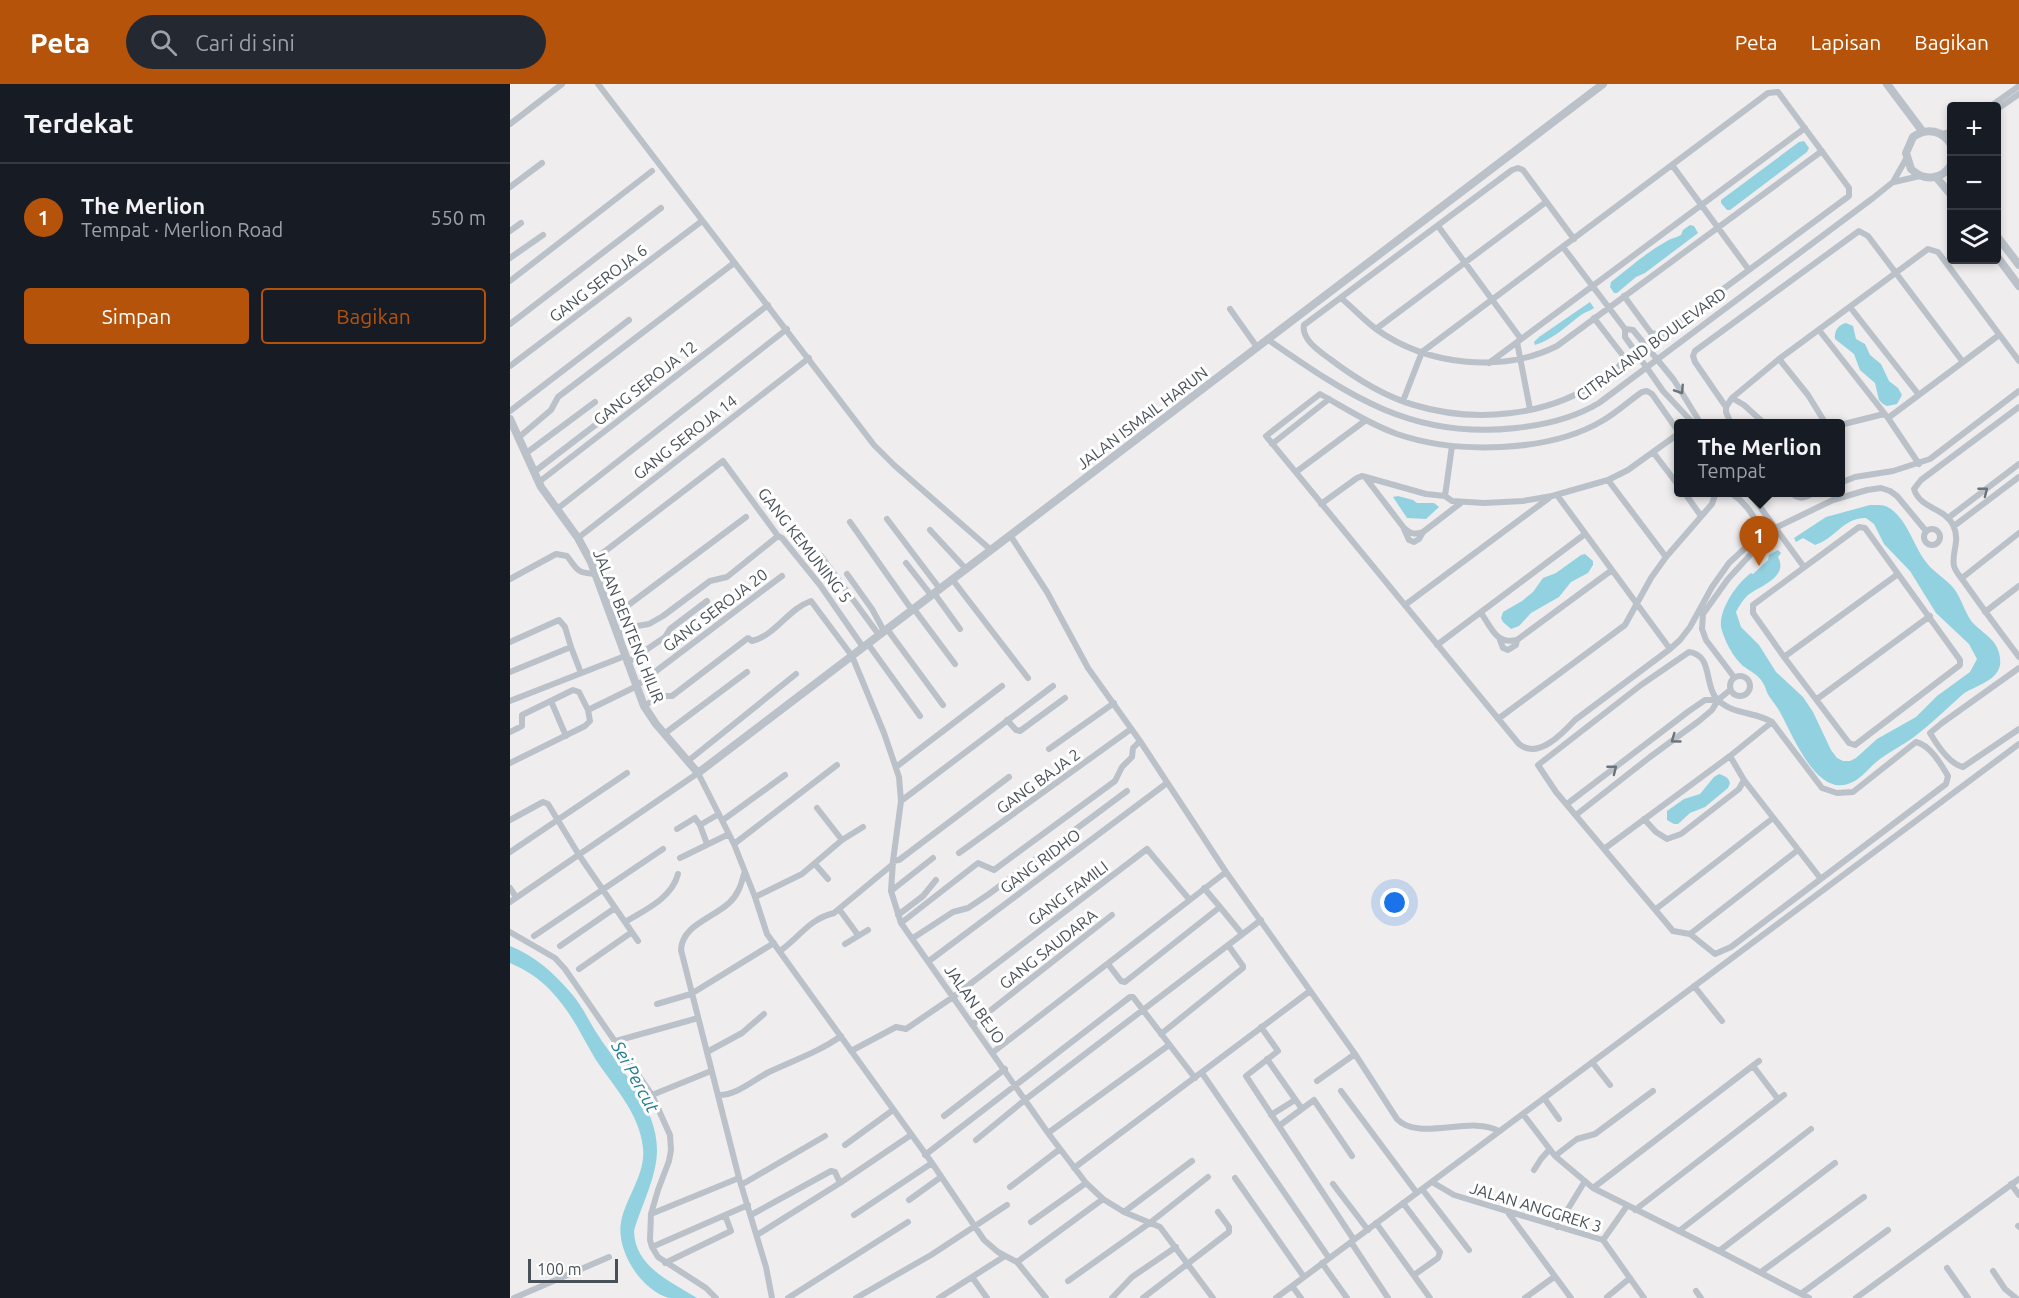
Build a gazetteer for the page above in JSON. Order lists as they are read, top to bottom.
{
  "streets": {
    "street": [
      "GANG SEROJA 6",
      "CITRALAND BOULEVARD",
      "GANG SEROJA 12",
      "JALAN ISMAIL HARUN",
      "GANG SEROJA 14",
      "GANG KEMUNING 5",
      "GANG SEROJA 20",
      "JALAN BENTENG HILIR",
      "GANG BAJA 2",
      "GANG RIDHO",
      "GANG FAMILI",
      "GANG SAUDARA",
      "JALAN BEJO",
      "JALAN ANGGREK 3"
    ]
  },
  "crossings": [
    ["CITRALAND BOULEVARD", "JALAN ISMAIL HARUN"],
    ["GANG SEROJA 12", "JALAN BENTENG HILIR"],
    ["JALAN ISMAIL HARUN", "GANG KEMUNING 5"],
    ["JALAN ISMAIL HARUN", "JALAN BENTENG HILIR"],
    ["JALAN ISMAIL HARUN", "JALAN BEJO"],
    ["GANG SEROJA 14", "JALAN BENTENG HILIR"],
    ["GANG KEMUNING 5", "JALAN BENTENG HILIR"],
    ["GANG SEROJA 20", "JALAN BENTENG HILIR"],
    ["JALAN BENTENG HILIR", "JALAN BEJO"],
    ["GANG RIDHO", "JALAN BEJO"],
    ["GANG FAMILI", "JALAN BEJO"],
    ["GANG SAUDARA", "JALAN BEJO"]
  ],
  "water": ["Sei Percut"],
  "scale_bar": "100 m",
  "page": {
    "header": "Peta",
    "search": "Cari di sini",
    "nav": ["Peta", "Lapisan", "Bagikan"],
    "heading": "Terdekat",
    "map_buttons": ["+", "−"],
    "list": [
      {
        "mark": "1",
        "name": "The Merlion",
        "note": "Tempat · Merlion Road",
        "value": "550 m"
      }
    ],
    "buttons": ["Simpan", "Bagikan"],
    "popup": ["The Merlion", "Tempat"],
    "pins": "1",
    "scale": "100 m"
  }
}
